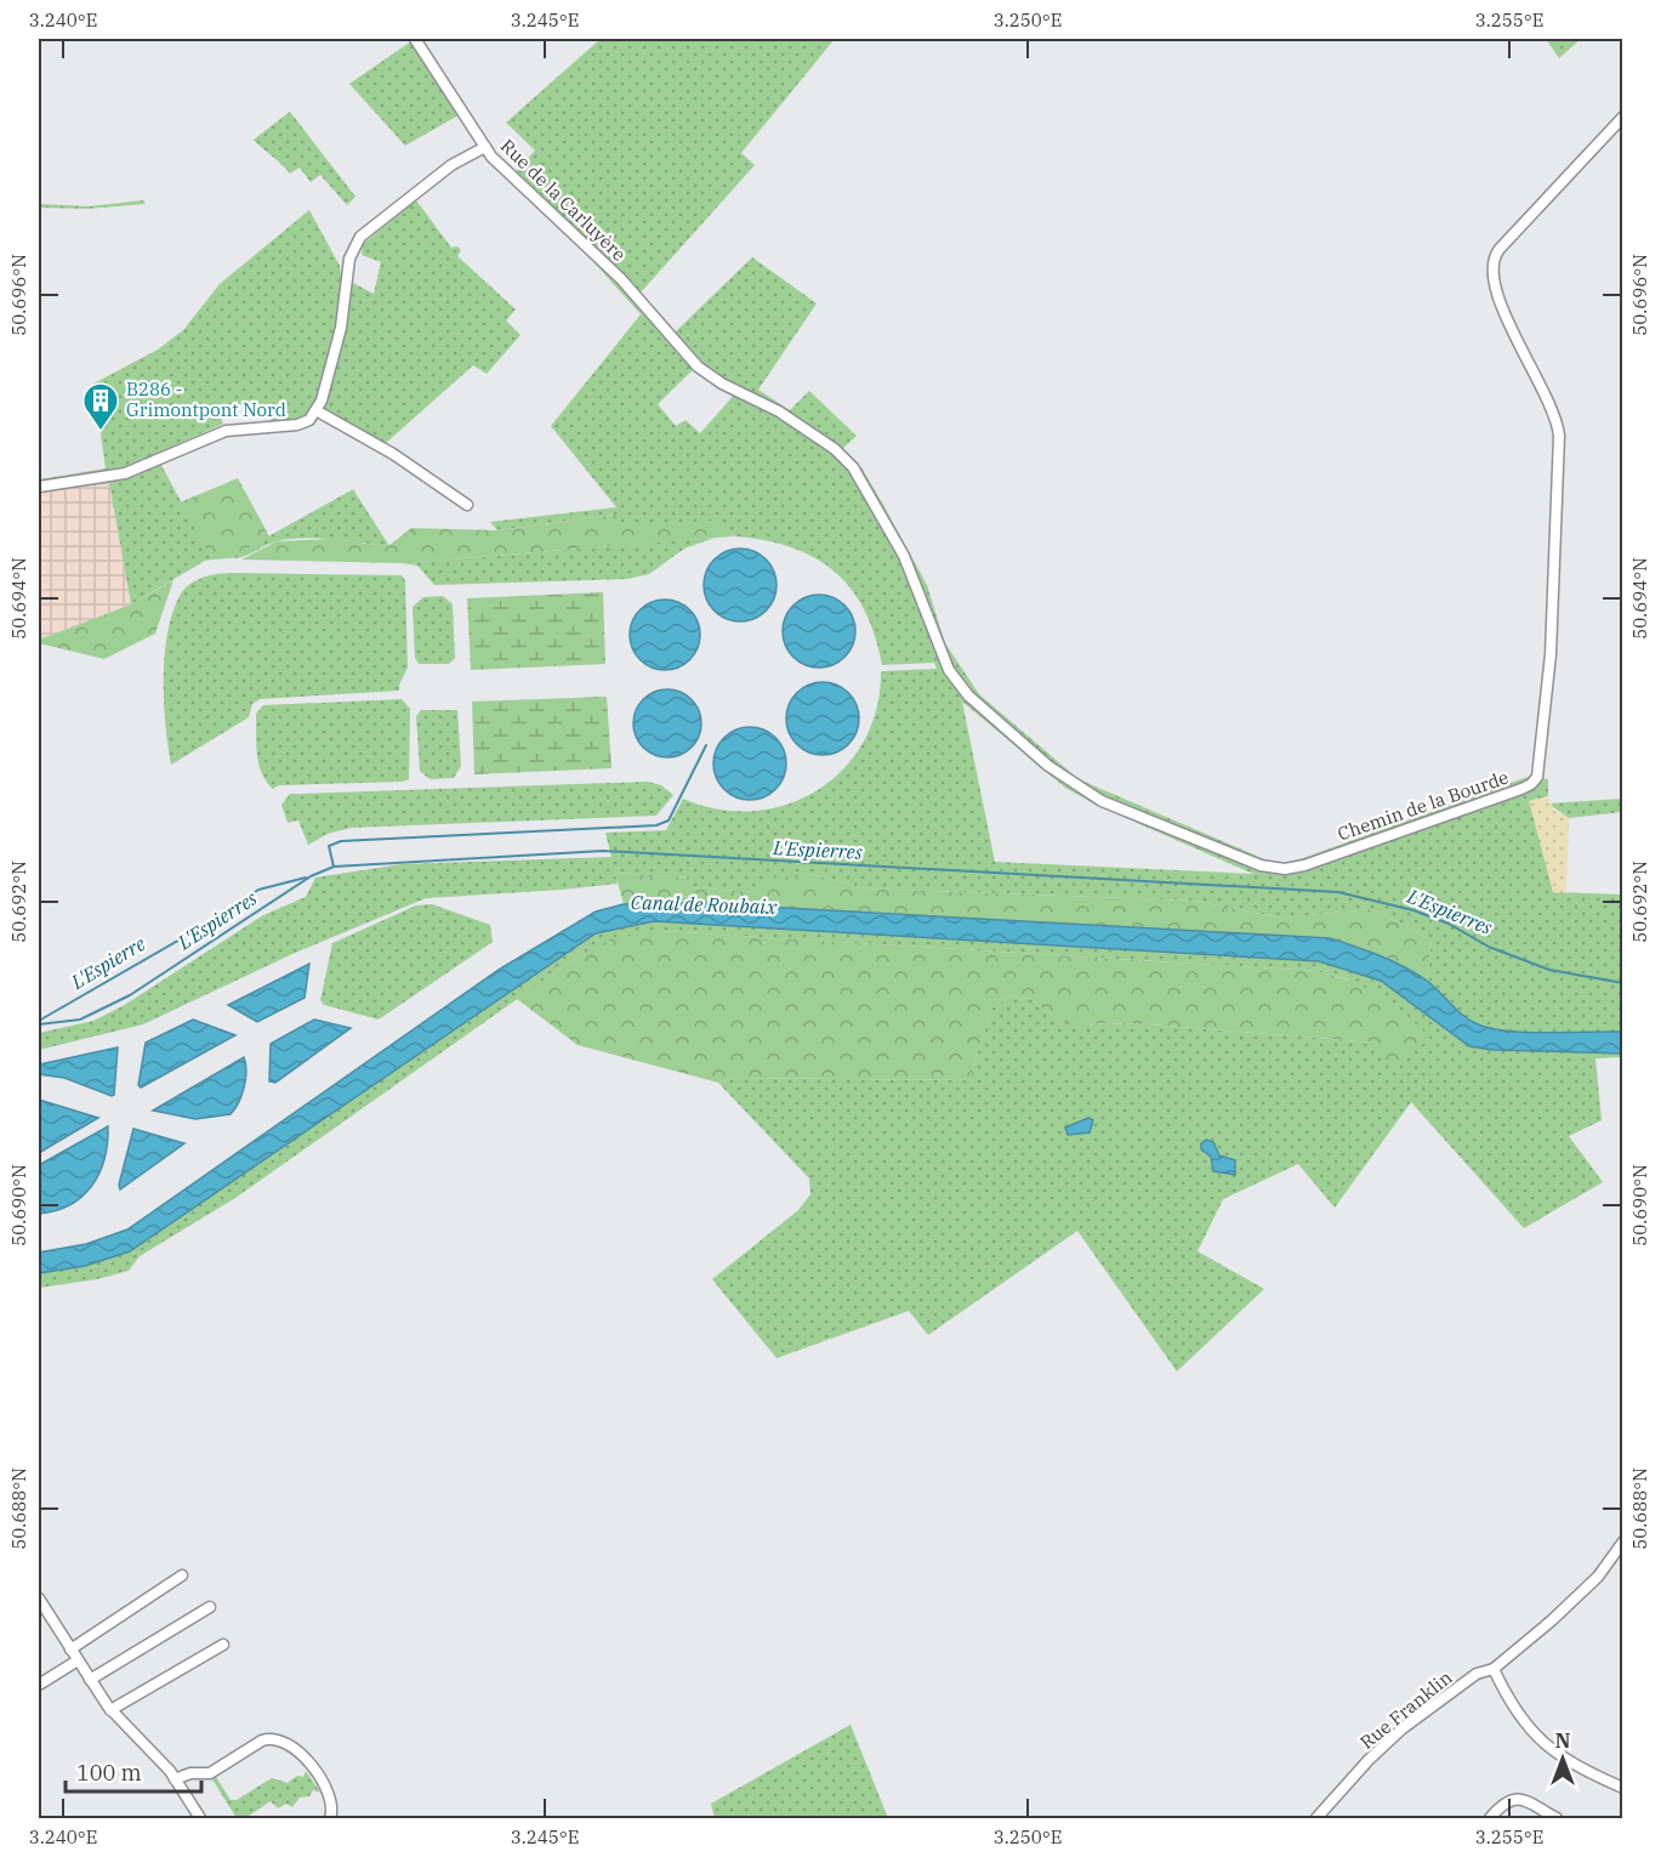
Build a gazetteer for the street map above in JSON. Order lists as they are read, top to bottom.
{
  "streets": {
    "street": ["Rue de la Carluyère", "Chemin de la Bourde", "Rue Franklin"]
  },
  "crossings": [
    ["Rue de la Carluyère", "Chemin de la Bourde"]
  ],
  "water": ["L'Espierres", "Canal de Roubaix", "L'Espierre"],
  "places": {
    "building": ["B286 - Grimontpont Nord"]
  },
  "scale_bar": "100 m",
  "north": "top",
  "coordinates": [
    "3.240°E",
    "3.245°E",
    "3.250°E",
    "3.255°E",
    "50.696°N",
    "50.694°N",
    "50.692°N",
    "50.690°N",
    "50.688°N"
  ]
}
